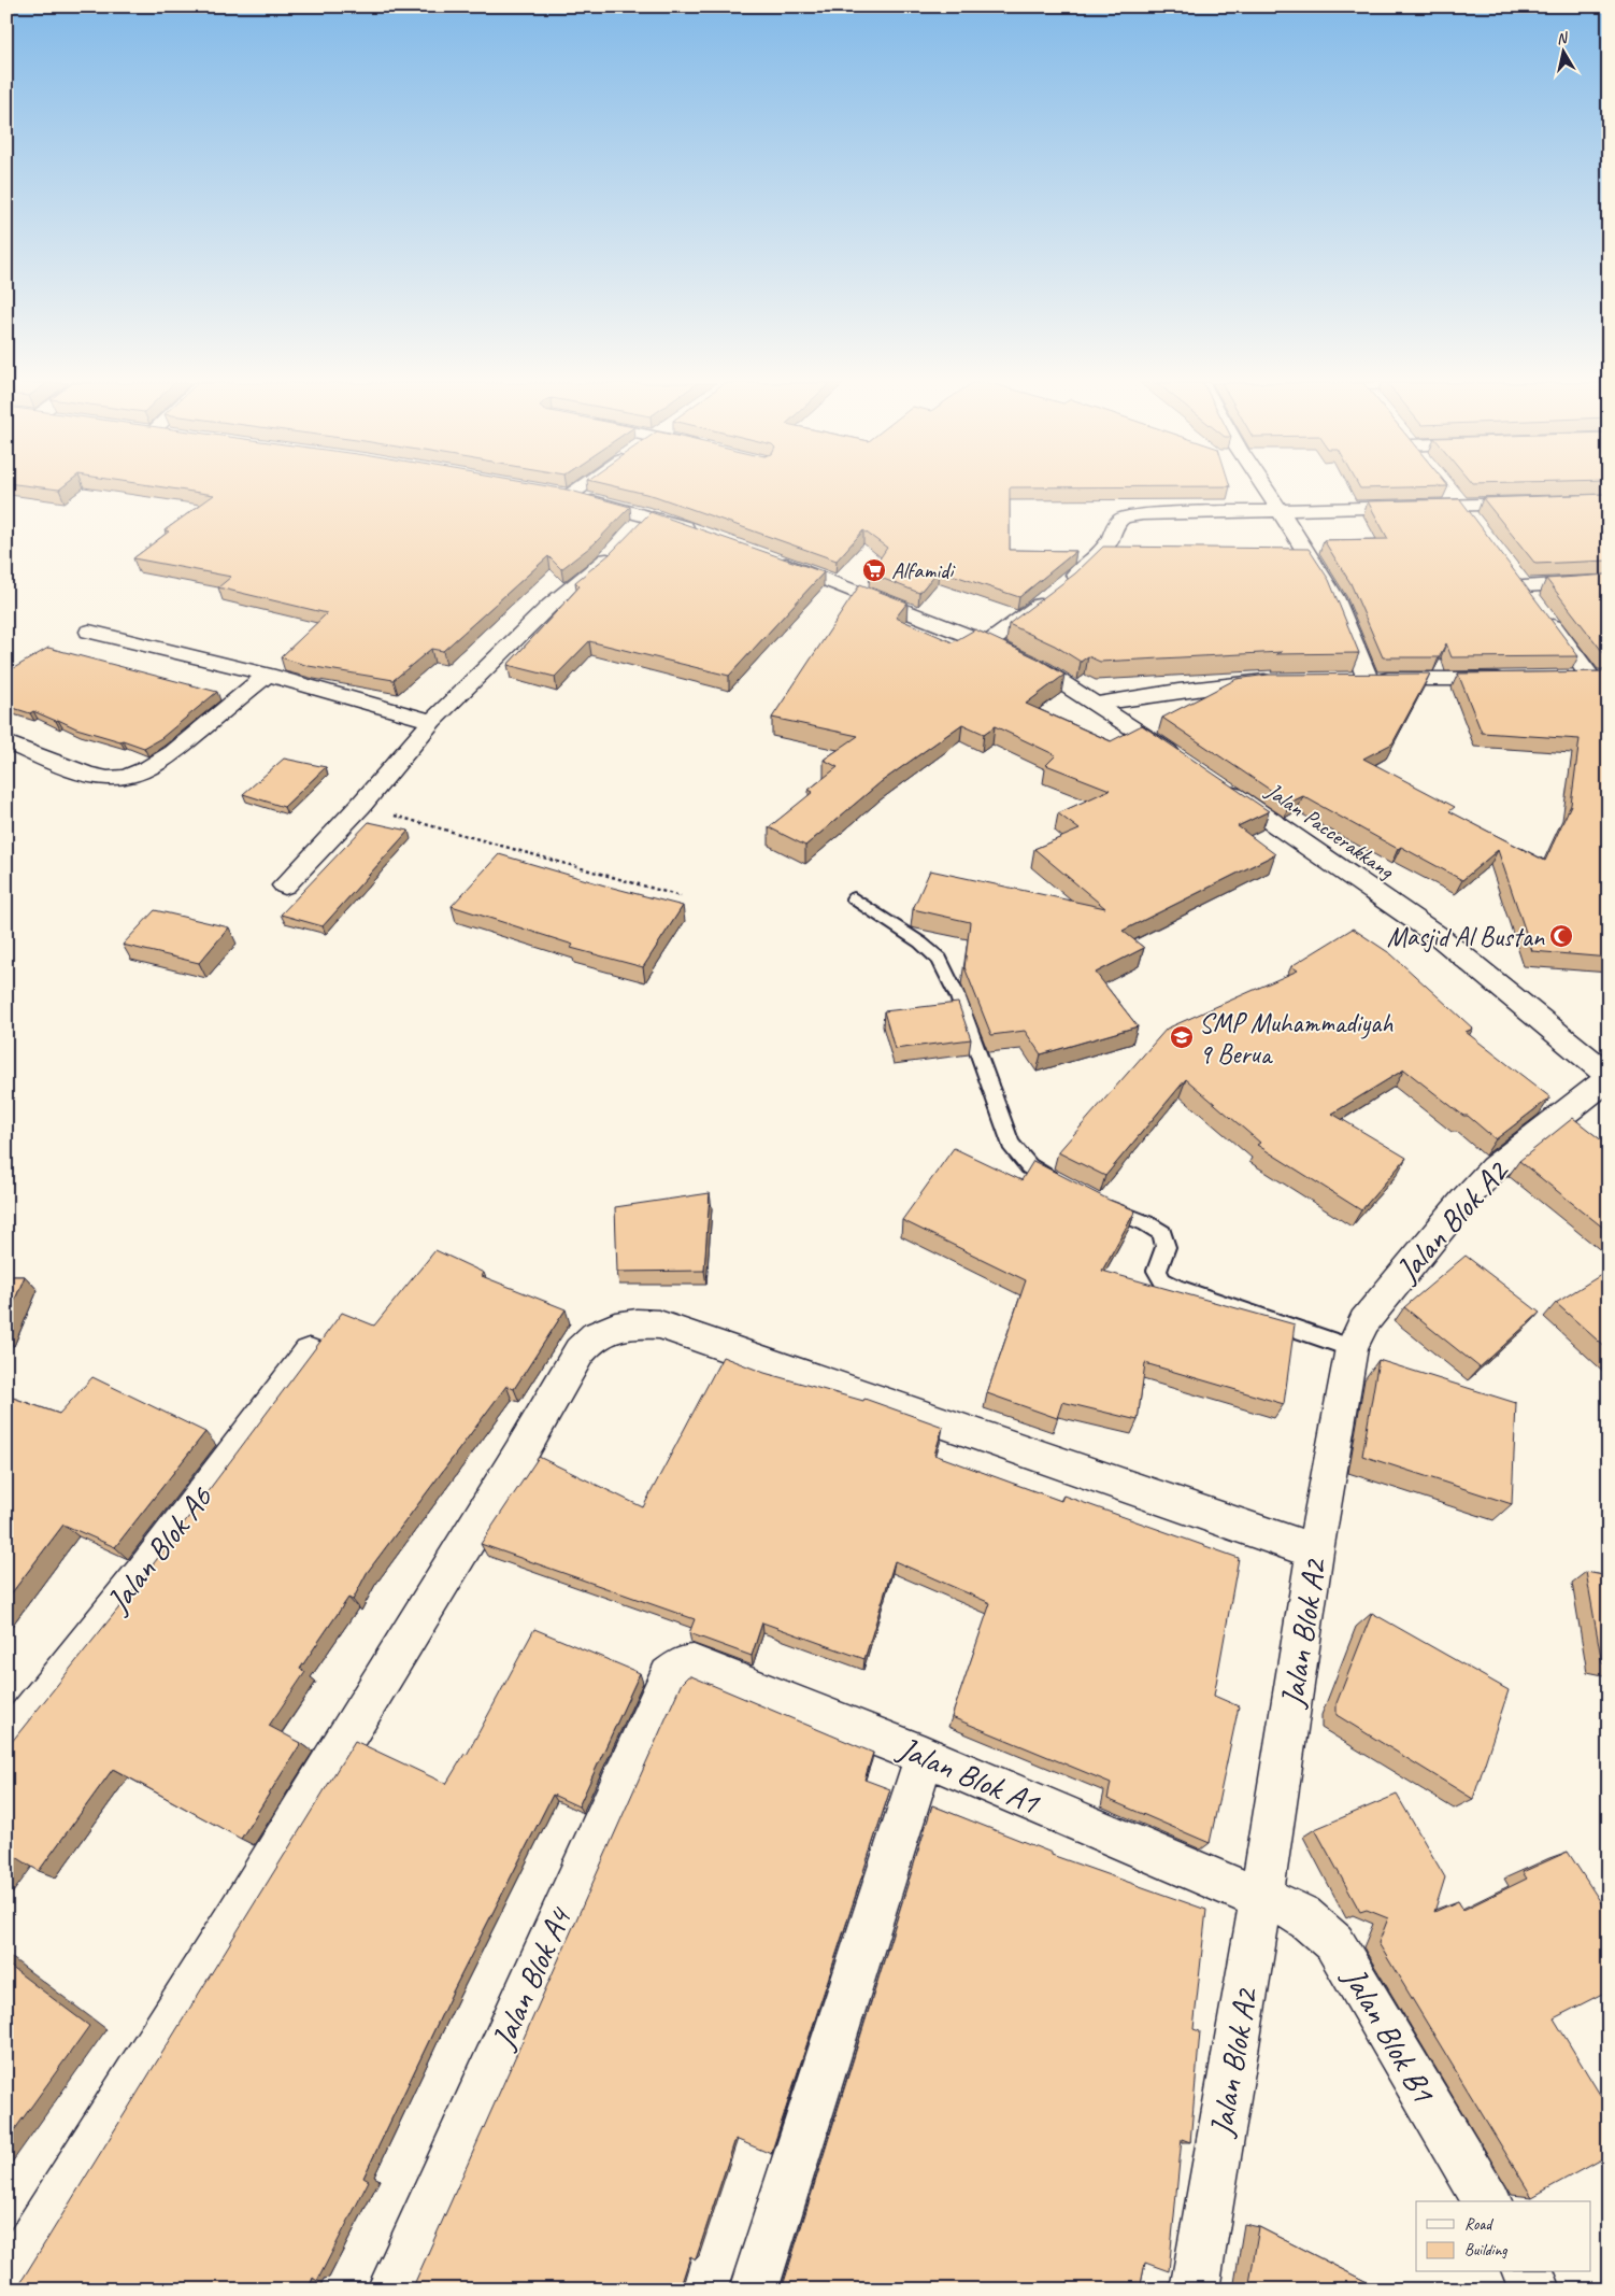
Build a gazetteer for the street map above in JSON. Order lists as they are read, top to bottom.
{
  "streets": {
    "street": [
      "Jalan Paccerakkang",
      "Jalan Blok A2",
      "Jalan Blok A6",
      "Jalan Blok A1",
      "Jalan Blok A4",
      "Jalan Blok B1"
    ]
  },
  "crossings": [
    ["Jalan Paccerakkang", "Jalan Blok A2"],
    ["Jalan Blok A2", "Jalan Blok A1"],
    ["Jalan Blok A2", "Jalan Blok B1"],
    ["Jalan Blok A1", "Jalan Blok A4"],
    ["Jalan Blok A1", "Jalan Blok B1"]
  ],
  "places": {
    "supermarket": ["Alfamidi"],
    "mosque": ["Masjid Al Bustan"],
    "school or university": ["SMP Muhammadiyah 9 Berua"]
  },
  "legend": ["Road", "Building"],
  "north": "top"
}
